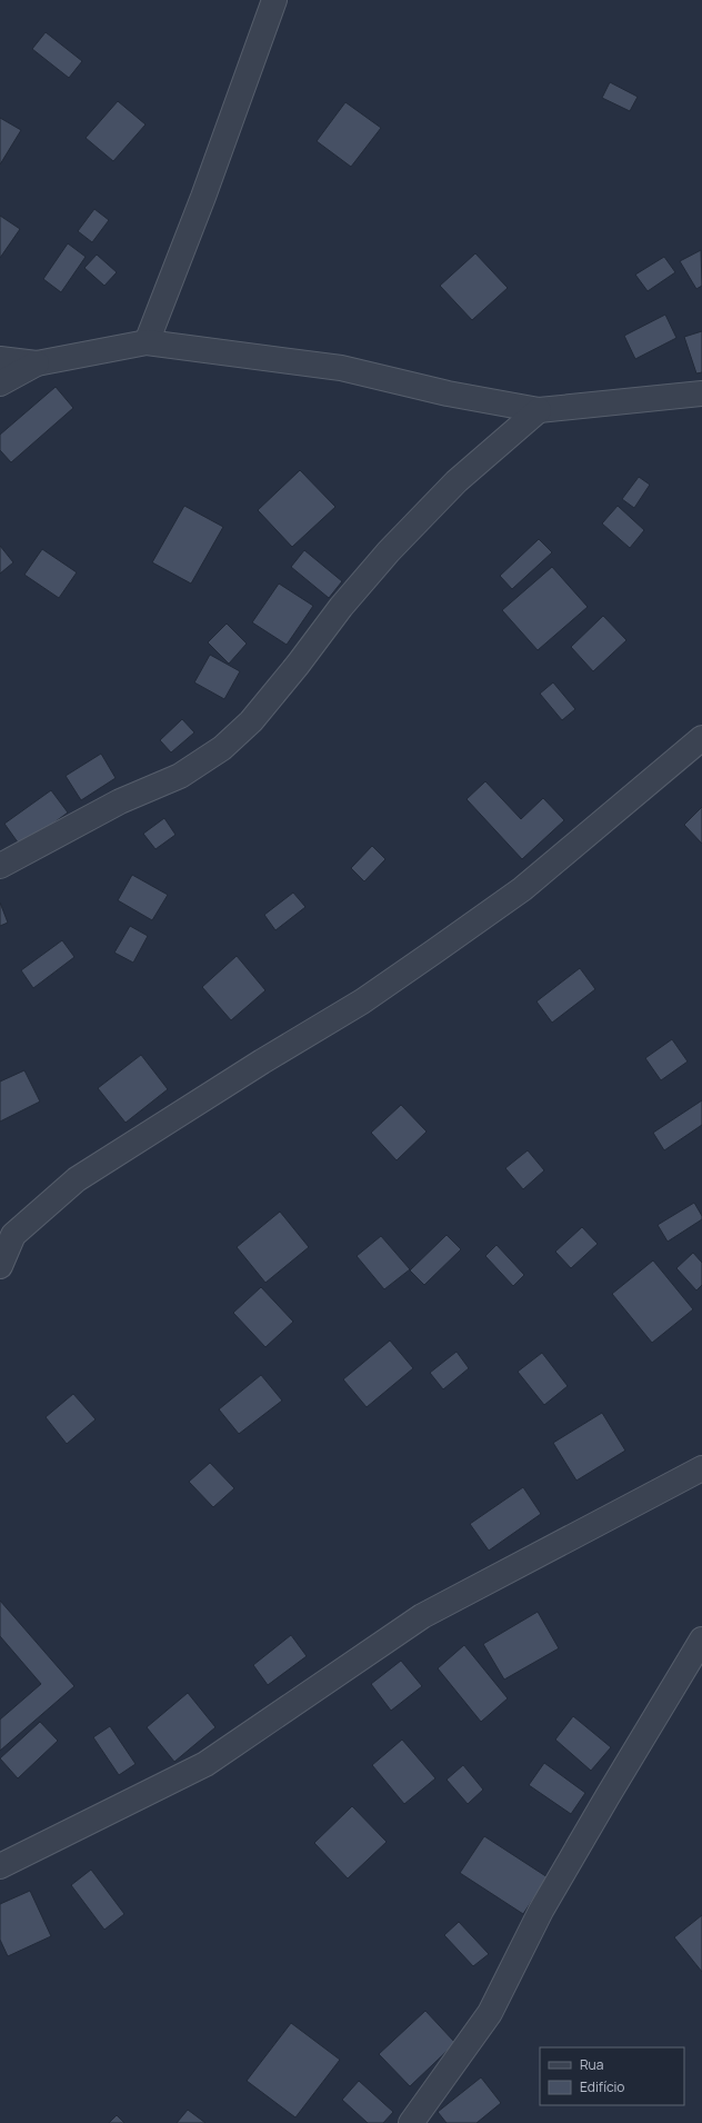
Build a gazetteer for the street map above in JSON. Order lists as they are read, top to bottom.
{
  "legend": ["Rua", "Edifício"]
}
